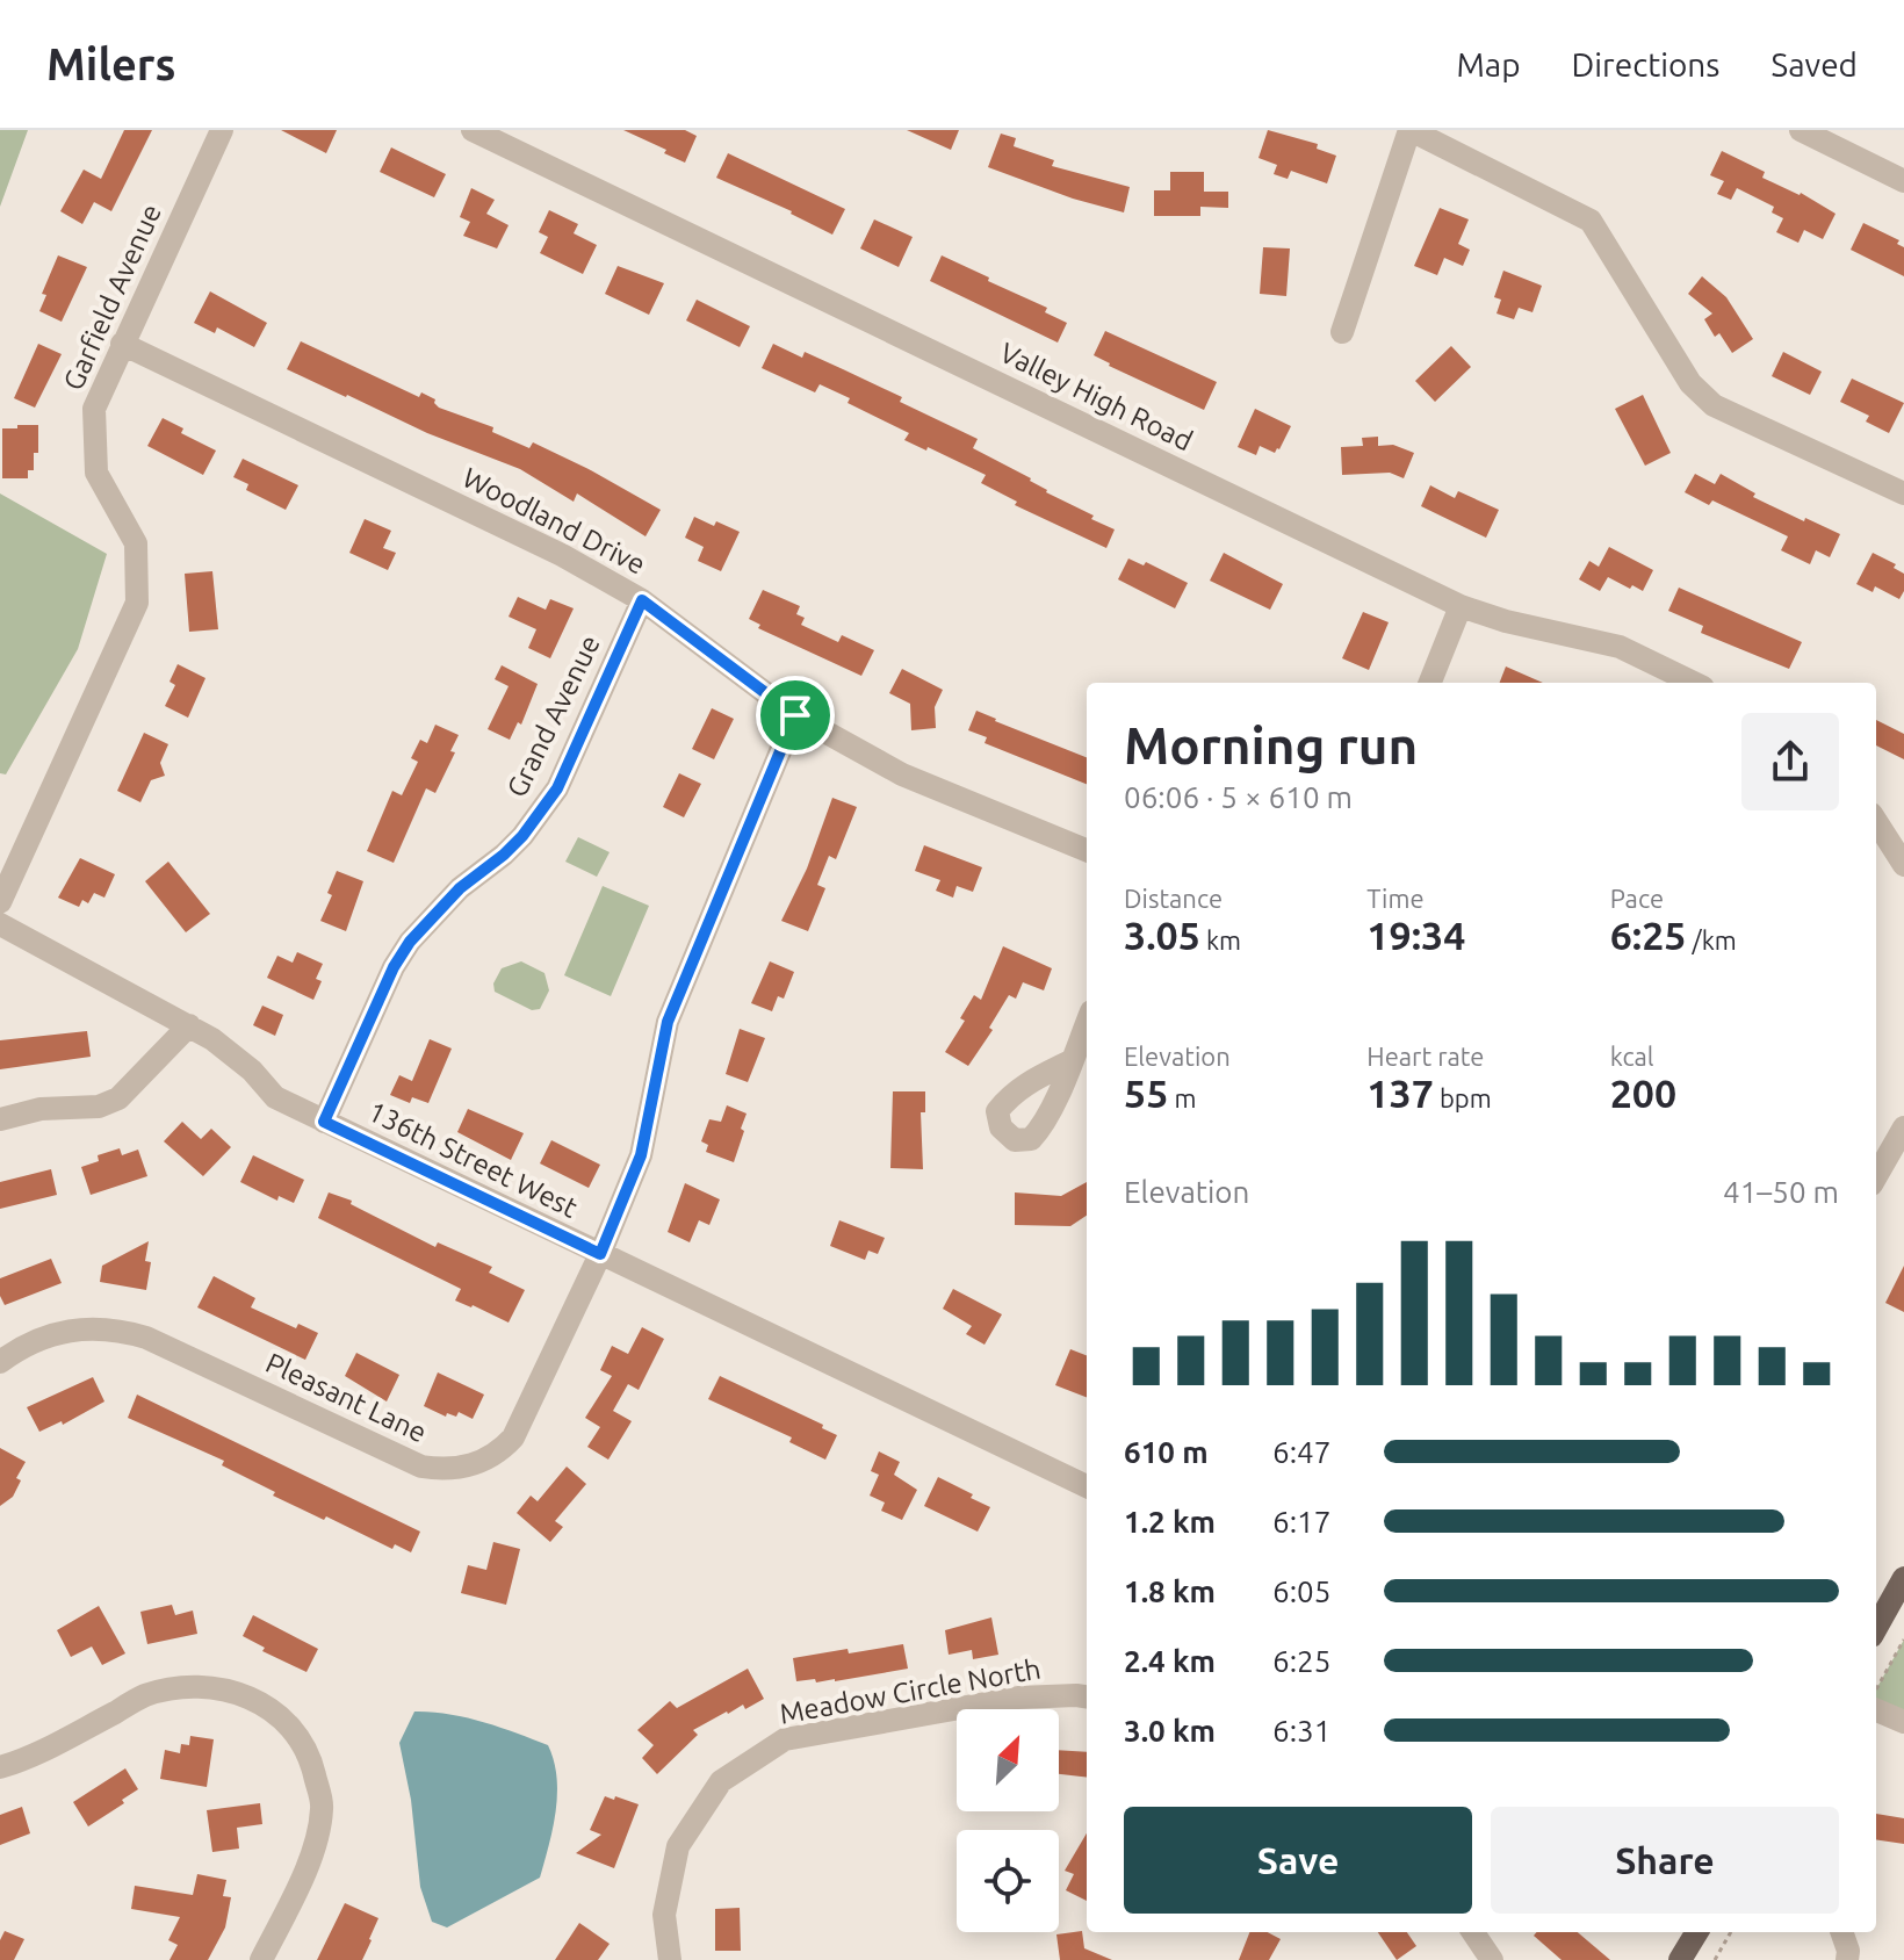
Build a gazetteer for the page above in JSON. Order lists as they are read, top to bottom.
{
  "streets": {
    "street": [
      "Garfield Avenue",
      "Valley High Road",
      "Woodland Drive",
      "Grand Avenue",
      "136th Street West",
      "Pleasant Lane",
      "Meadow Circle North"
    ]
  },
  "crossings": [
    ["Garfield Avenue", "Woodland Drive"],
    ["Woodland Drive", "Grand Avenue"],
    ["Woodland Drive", "Pleasant Lane"],
    ["Grand Avenue", "136th Street West"],
    ["136th Street West", "Pleasant Lane"]
  ],
  "north": "top right",
  "page": {
    "header": "Milers",
    "nav": ["Map", "Directions", "Saved"],
    "heading": ["Morning run", "06:06 · 5 × 610 m"],
    "stats": [
      ["Distance", "3.05 km"],
      ["Time", "19:34"],
      ["Pace", "6:25 /km"],
      ["Elevation", "55 m"],
      ["Heart rate", "137 bpm"],
      ["kcal", "200"]
    ],
    "chart": ["Elevation", "41–50 m"],
    "list": [
      {
        "name": "610 m",
        "note": "6:47"
      },
      {
        "name": "1.2 km",
        "note": "6:17"
      },
      {
        "name": "1.8 km",
        "note": "6:05"
      },
      {
        "name": "2.4 km",
        "note": "6:25"
      },
      {
        "name": "3.0 km",
        "note": "6:31"
      }
    ],
    "buttons": ["Save", "Share"]
  }
}
